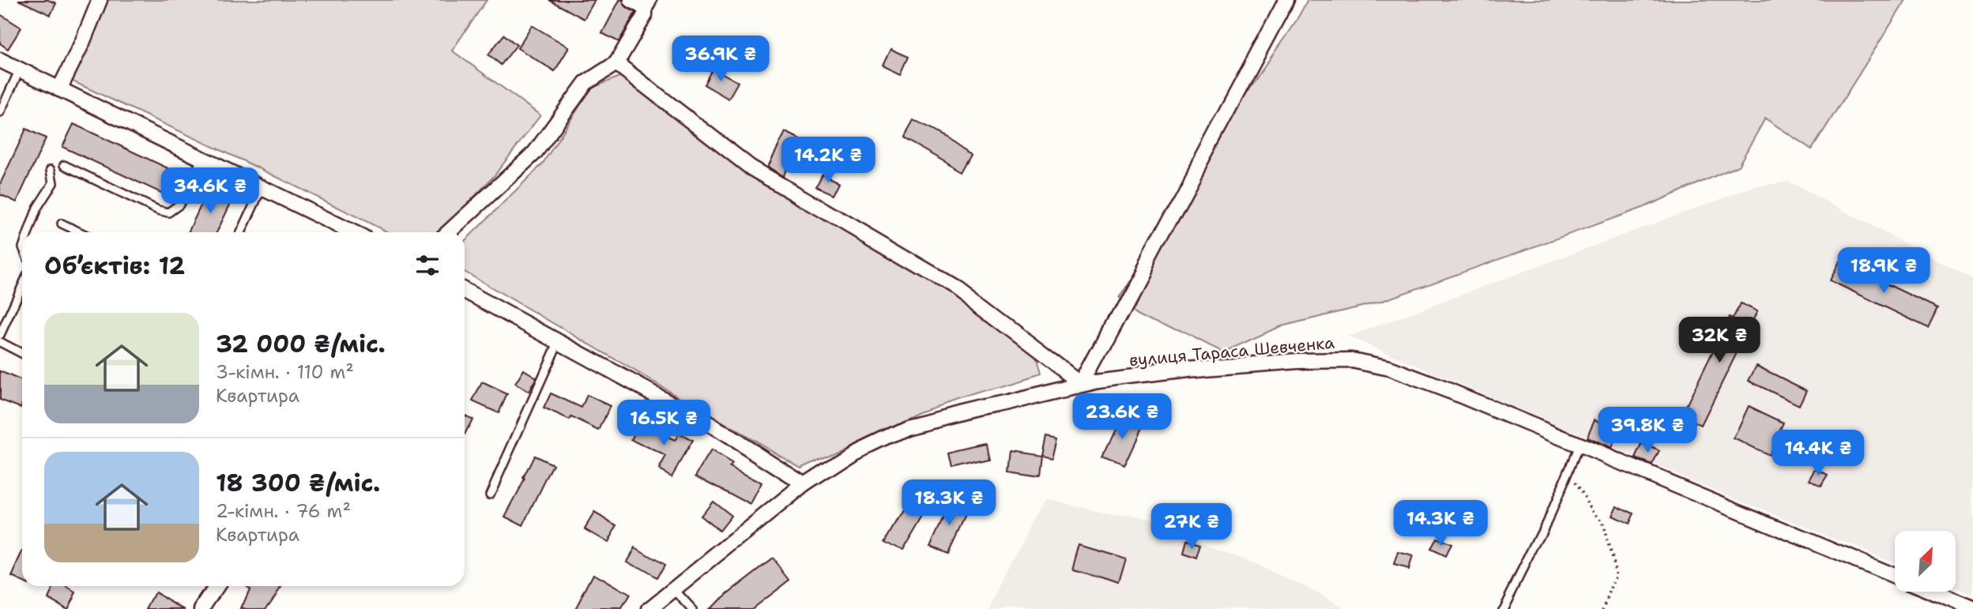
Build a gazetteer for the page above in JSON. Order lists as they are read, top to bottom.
{
  "streets": {
    "street": ["вулиця Тараса Шевченка"]
  },
  "north": "top right",
  "page": {
    "price": [
      "36.9K ₴",
      "14.2K ₴",
      "34.6K ₴",
      "18.9K ₴",
      "32K ₴",
      "23.6K ₴",
      "16.5K ₴",
      "39.8K ₴",
      "14.4K ₴",
      "18.3K ₴",
      "14.3K ₴",
      "27K ₴"
    ],
    "heading": "Об’єктів: 12",
    "list": [
      {
        "name": "32 000 ₴/міс.",
        "note": "3-кімн. · 110 m² · Квартира"
      },
      {
        "name": "18 300 ₴/міс.",
        "note": "2-кімн. · 76 m² · Квартира"
      }
    ]
  }
}
